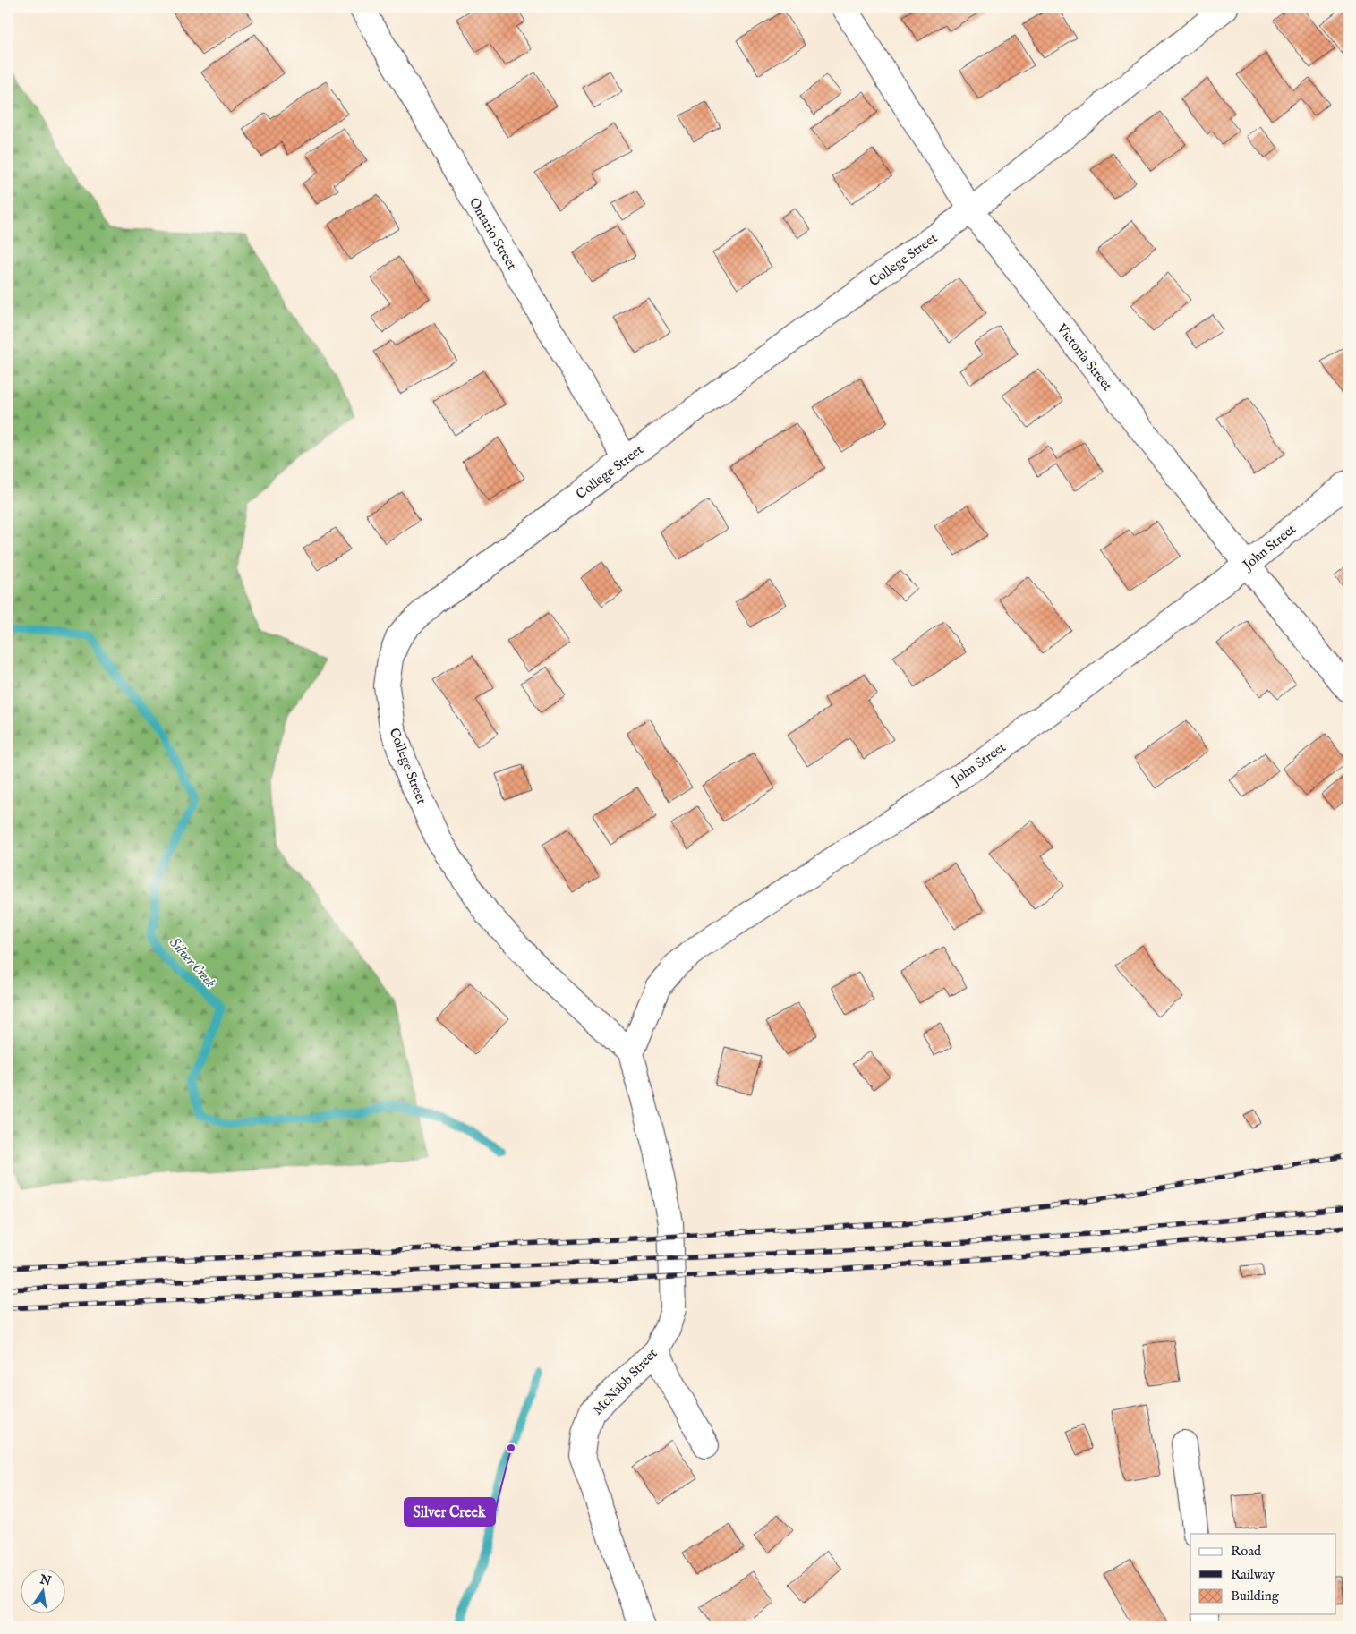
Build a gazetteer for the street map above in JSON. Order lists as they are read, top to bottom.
{
  "streets": {
    "street": [
      "Ontario Street",
      "College Street",
      "Victoria Street",
      "John Street",
      "McNabb Street"
    ]
  },
  "crossings": [
    ["Ontario Street", "College Street"],
    ["College Street", "Victoria Street"],
    ["College Street", "John Street"],
    ["College Street", "McNabb Street"],
    ["Victoria Street", "John Street"],
    ["John Street", "McNabb Street"]
  ],
  "water": ["Silver Creek"],
  "places": ["Silver Creek"],
  "legend": ["Road", "Railway", "Building"],
  "north": "top"
}
